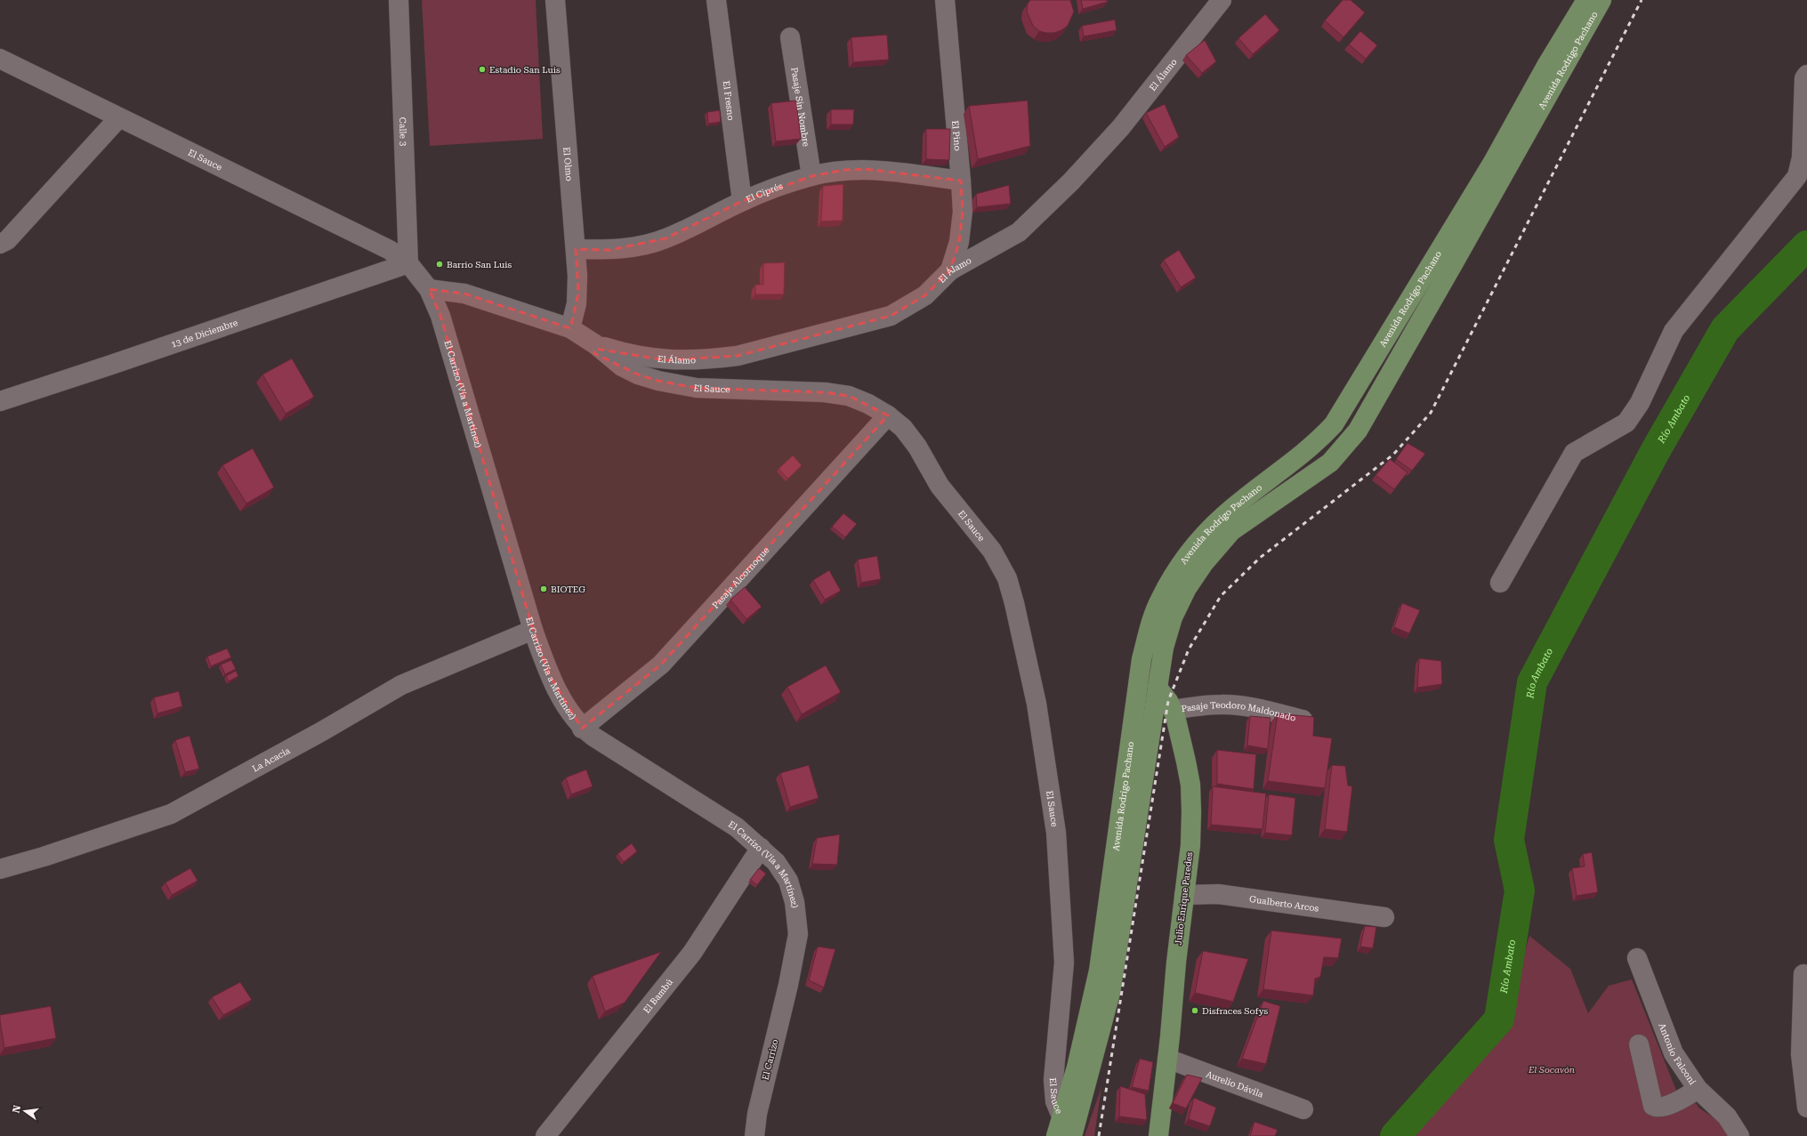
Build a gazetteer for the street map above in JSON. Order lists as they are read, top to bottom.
{
  "streets": {
    "main road": ["Avenida Rodrigo Pachano", "Julio Enrique Paredes"],
    "street": [
      "El Álamo",
      "El Fresno",
      "Pasaje Sin Nombre",
      "Calle 3",
      "El Pino",
      "El Sauce",
      "El Olmo",
      "El Ciprés",
      "13 de Diciembre",
      "El Carrizo (Vía a Martínez)",
      "Pasaje Alcornoque",
      "Pasaje Teodoro Maldonado",
      "La Acacia",
      "Gualberto Arcos",
      "El Bambú",
      "Antonio Falconí",
      "El Carrizo",
      "Aurelio Dávila"
    ]
  },
  "crossings": [
    ["Avenida Rodrigo Pachano", "El Sauce"],
    ["Avenida Rodrigo Pachano", "Julio Enrique Paredes"],
    ["El Álamo", "El Pino"],
    ["El Álamo", "El Sauce"],
    ["El Fresno", "El Ciprés"],
    ["Pasaje Sin Nombre", "El Ciprés"],
    ["Calle 3", "El Sauce"],
    ["Calle 3", "13 de Diciembre"],
    ["Calle 3", "El Carrizo (Vía a Martínez)"],
    ["El Pino", "El Ciprés"],
    ["El Sauce", "El Olmo"],
    ["El Sauce", "13 de Diciembre"],
    ["El Sauce", "El Carrizo (Vía a Martínez)"],
    ["El Sauce", "Pasaje Alcornoque"],
    ["El Olmo", "El Ciprés"],
    ["13 de Diciembre", "El Carrizo (Vía a Martínez)"],
    ["El Carrizo (Vía a Martínez)", "Pasaje Alcornoque"],
    ["El Carrizo (Vía a Martínez)", "La Acacia"],
    ["El Carrizo (Vía a Martínez)", "El Bambú"],
    ["El Carrizo (Vía a Martínez)", "El Carrizo"],
    ["Pasaje Teodoro Maldonado", "Julio Enrique Paredes"],
    ["Julio Enrique Paredes", "Gualberto Arcos"],
    ["Julio Enrique Paredes", "Aurelio Dávila"]
  ],
  "water": ["Río Ambato"],
  "parks": ["El Socavón"],
  "places": [
    "Estadio San Luis",
    "Barrio San Luis",
    "BIOTEG",
    "Disfraces Sofys"
  ],
  "north": "left"
}
